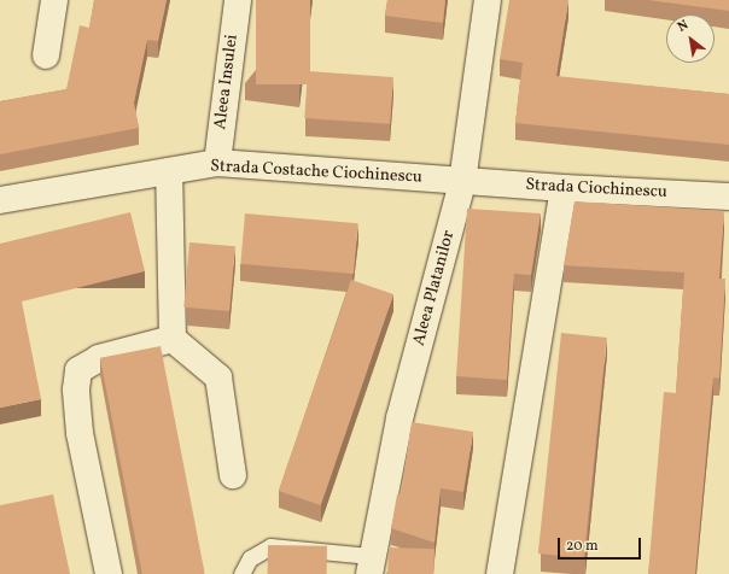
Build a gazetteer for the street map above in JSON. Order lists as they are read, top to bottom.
{
  "streets": {
    "street": [
      "Aleea Insulei",
      "Strada Costache Ciochinescu",
      "Strada Ciochinescu",
      "Aleea Platanilor"
    ]
  },
  "crossings": [
    ["Aleea Insulei", "Strada Costache Ciochinescu"],
    ["Strada Costache Ciochinescu", "Strada Ciochinescu"],
    ["Strada Costache Ciochinescu", "Aleea Platanilor"],
    ["Strada Ciochinescu", "Aleea Platanilor"]
  ],
  "scale_bar": "20 m",
  "north": "top left"
}
